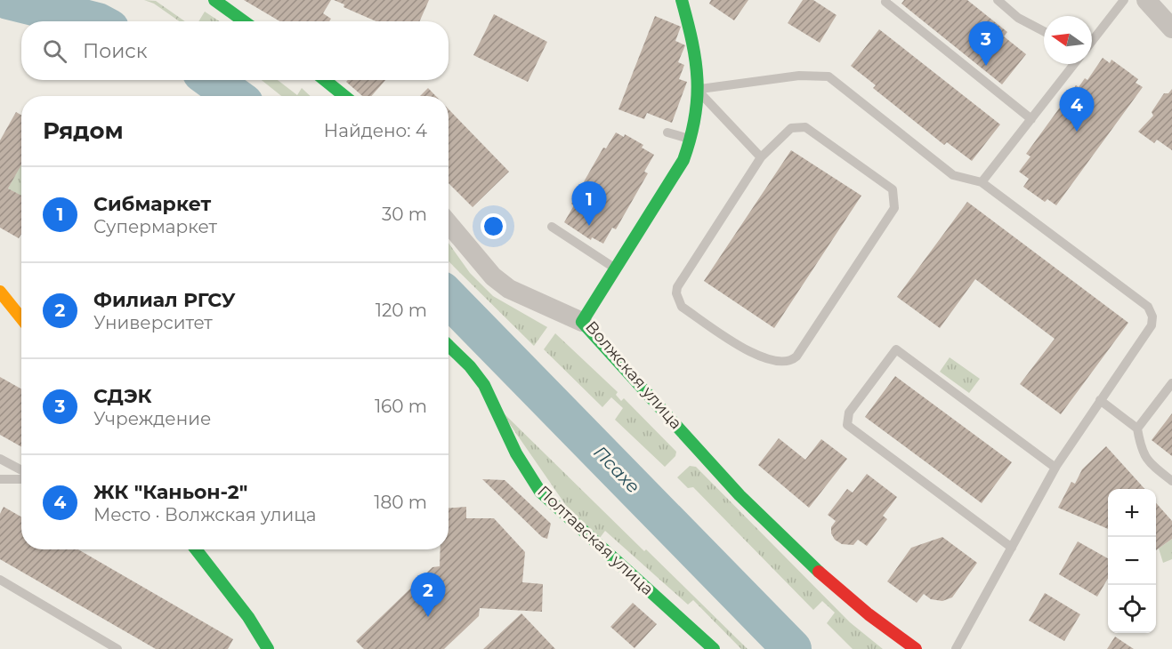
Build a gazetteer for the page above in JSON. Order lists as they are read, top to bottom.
{
  "streets": {
    "street": ["Волжская улица", "Полтавская улица"]
  },
  "water": ["Псахе"],
  "north": "left",
  "page": {
    "pins": [
      "3",
      "4",
      "1",
      "2"
    ],
    "search": "Поиск",
    "heading": ["Рядом", "Найдено: 4"],
    "list": [
      {
        "mark": "1",
        "name": "Сибмаркет",
        "note": "Супермаркет",
        "value": "30 m"
      },
      {
        "mark": "2",
        "name": "Филиал РГСУ",
        "note": "Университет",
        "value": "120 m"
      },
      {
        "mark": "3",
        "name": "СДЭК",
        "note": "Учреждение",
        "value": "160 m"
      },
      {
        "mark": "4",
        "name": "ЖК \"Каньон-2\"",
        "note": "Место · Волжская улица",
        "value": "180 m"
      }
    ],
    "map_buttons": ["+", "−"]
  }
}
